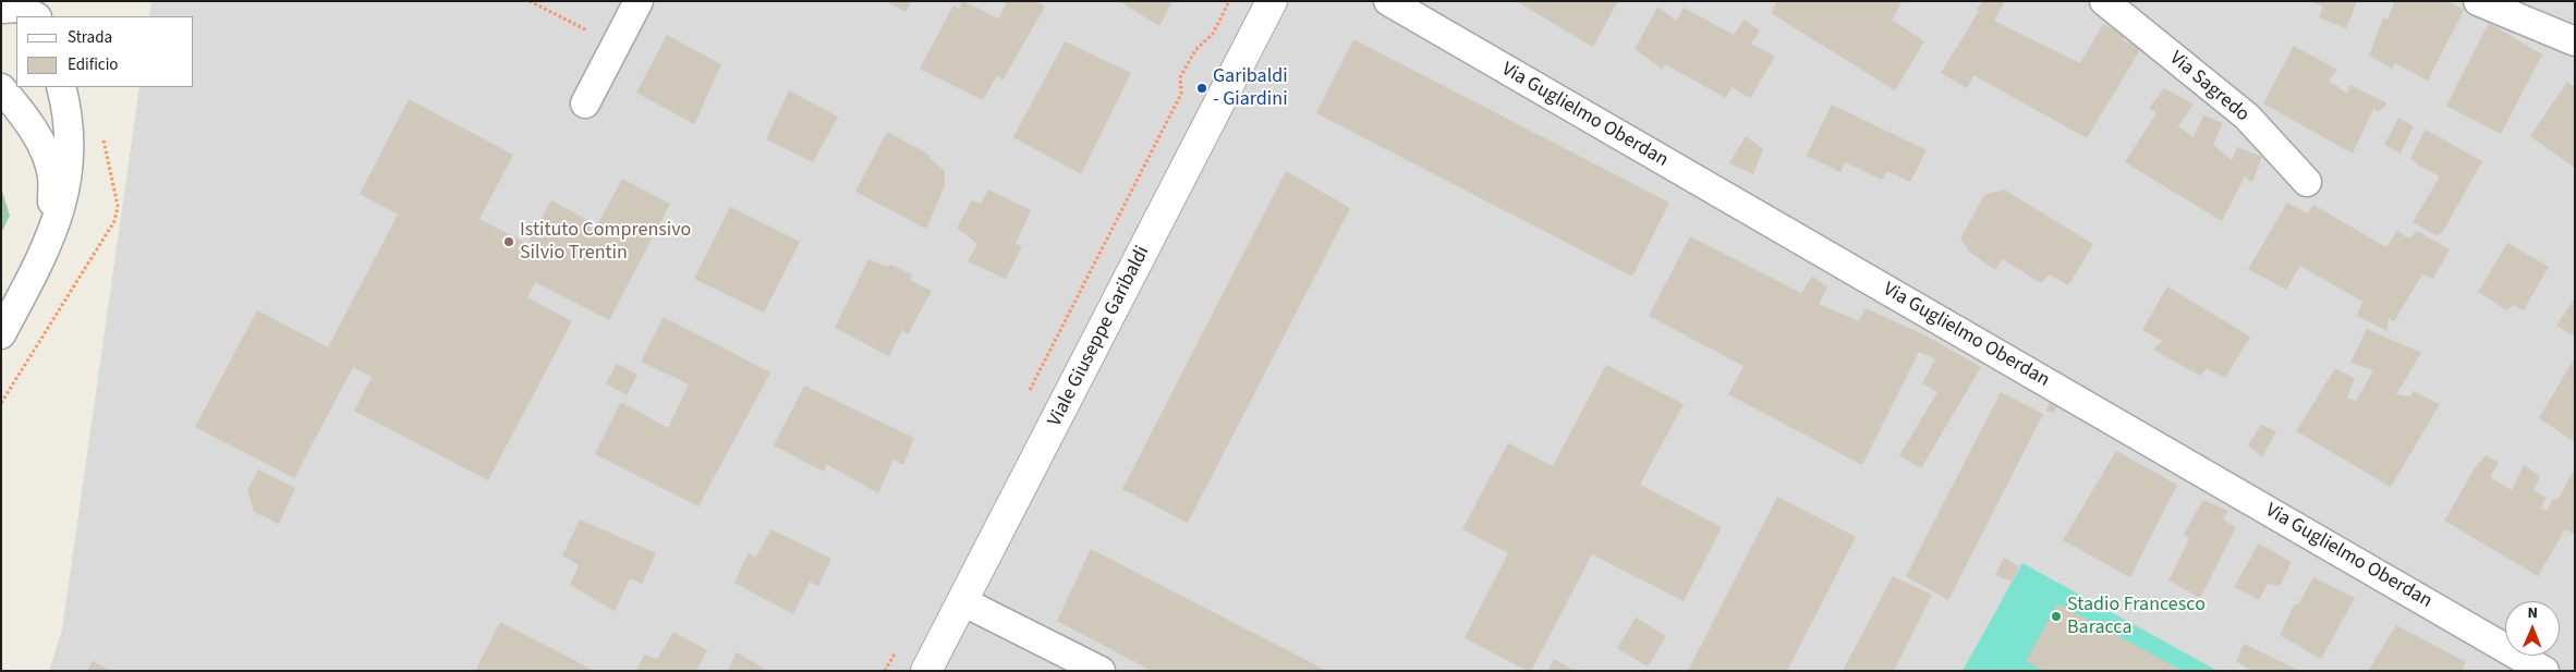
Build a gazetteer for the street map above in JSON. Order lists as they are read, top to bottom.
{
  "streets": {
    "street": ["Via Sagredo", "Via Guglielmo Oberdan", "Viale Giuseppe Garibaldi"]
  },
  "places": ["Garibaldi - Giardini", "Istituto Comprensivo Silvio Trentin", "Stadio Francesco Baracca"],
  "legend": ["Strada", "Edificio"],
  "north": "top"
}
